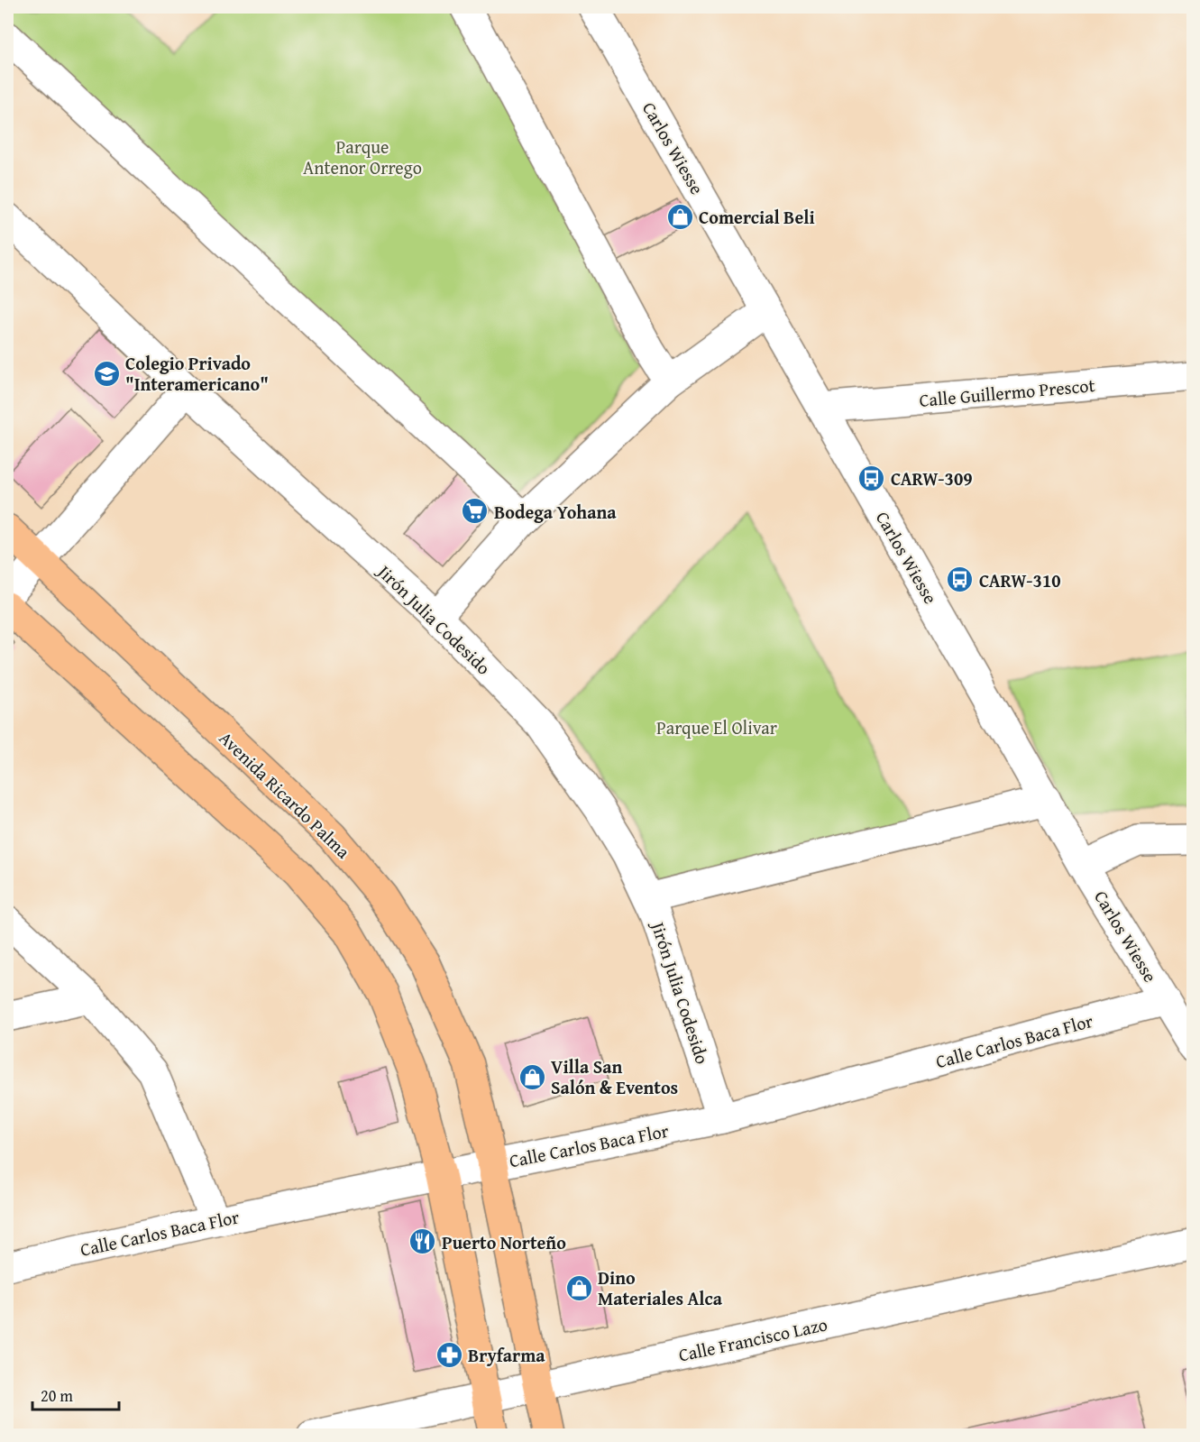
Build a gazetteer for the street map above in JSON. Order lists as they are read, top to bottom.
{
  "streets": {
    "main road": ["Avenida Ricardo Palma"],
    "street": [
      "Carlos Wiesse",
      "Calle Guillermo Prescot",
      "Jirón Julia Codesido",
      "Calle Carlos Baca Flor",
      "Calle Francisco Lazo"
    ]
  },
  "crossings": [
    ["Carlos Wiesse", "Calle Guillermo Prescot"],
    ["Carlos Wiesse", "Calle Carlos Baca Flor"],
    ["Jirón Julia Codesido", "Calle Carlos Baca Flor"],
    ["Avenida Ricardo Palma", "Calle Carlos Baca Flor"],
    ["Avenida Ricardo Palma", "Calle Francisco Lazo"]
  ],
  "parks": ["Parque Antenor Orrego", "Parque El Olivar"],
  "places": {
    "shop": ["Comercial Beli", "Villa San Salón & Eventos", "Dino Materiales Alca"],
    "school or university": ["Colegio Privado \"Interamericano\""],
    "bus stop": ["CARW-309", "CARW-310"],
    "supermarket": ["Bodega Yohana"],
    "restaurant": ["Puerto Norteño"],
    "pharmacy": ["Bryfarma"]
  },
  "scale_bar": "20 m"
}
